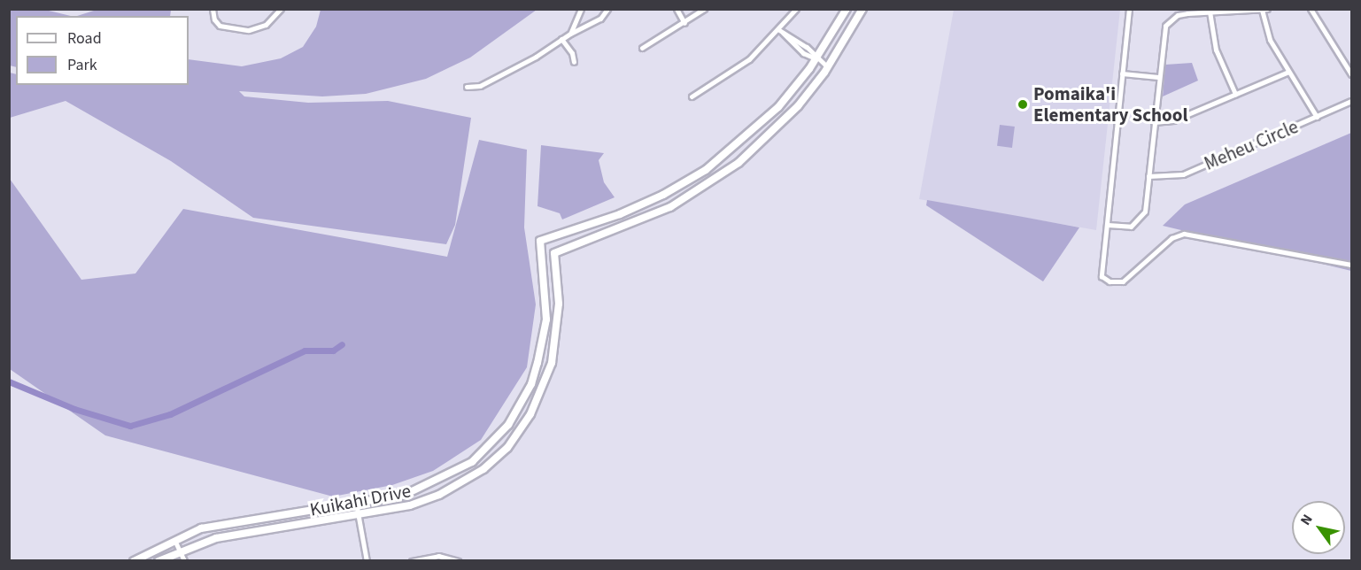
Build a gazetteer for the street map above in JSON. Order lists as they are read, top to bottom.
{
  "streets": {
    "main road": ["Kuikahi Drive"],
    "street": ["Meheu Circle"]
  },
  "places": ["Pomaika'i Elementary School"],
  "legend": ["Road", "Park"],
  "north": "top left"
}
